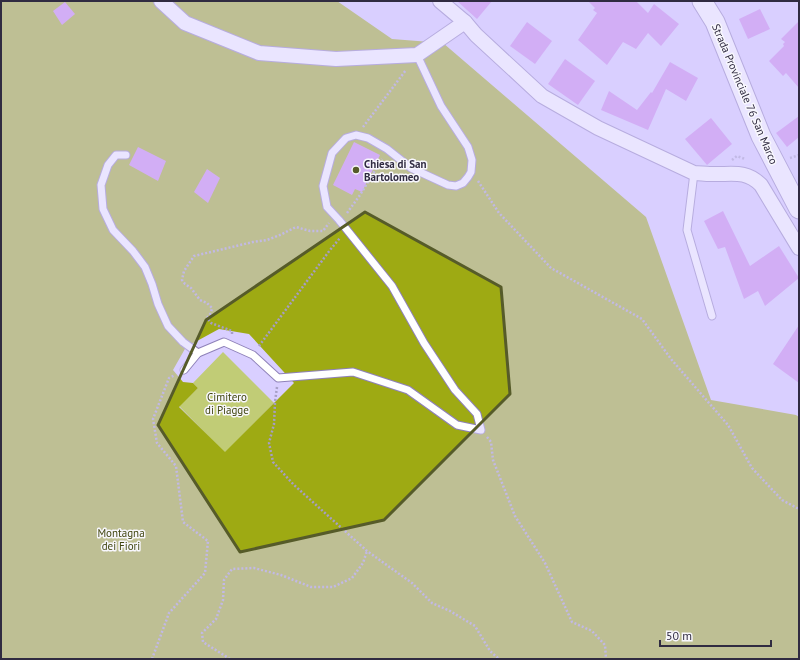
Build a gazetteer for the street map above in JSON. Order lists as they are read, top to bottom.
{
  "streets": {
    "street": ["Strada Provinciale 76 San Marco"]
  },
  "parks": ["Cimitero di Piagge", "Montagna dei Fiori"],
  "places": ["Chiesa di San Bartolomeo"],
  "scale_bar": "50 m"
}
